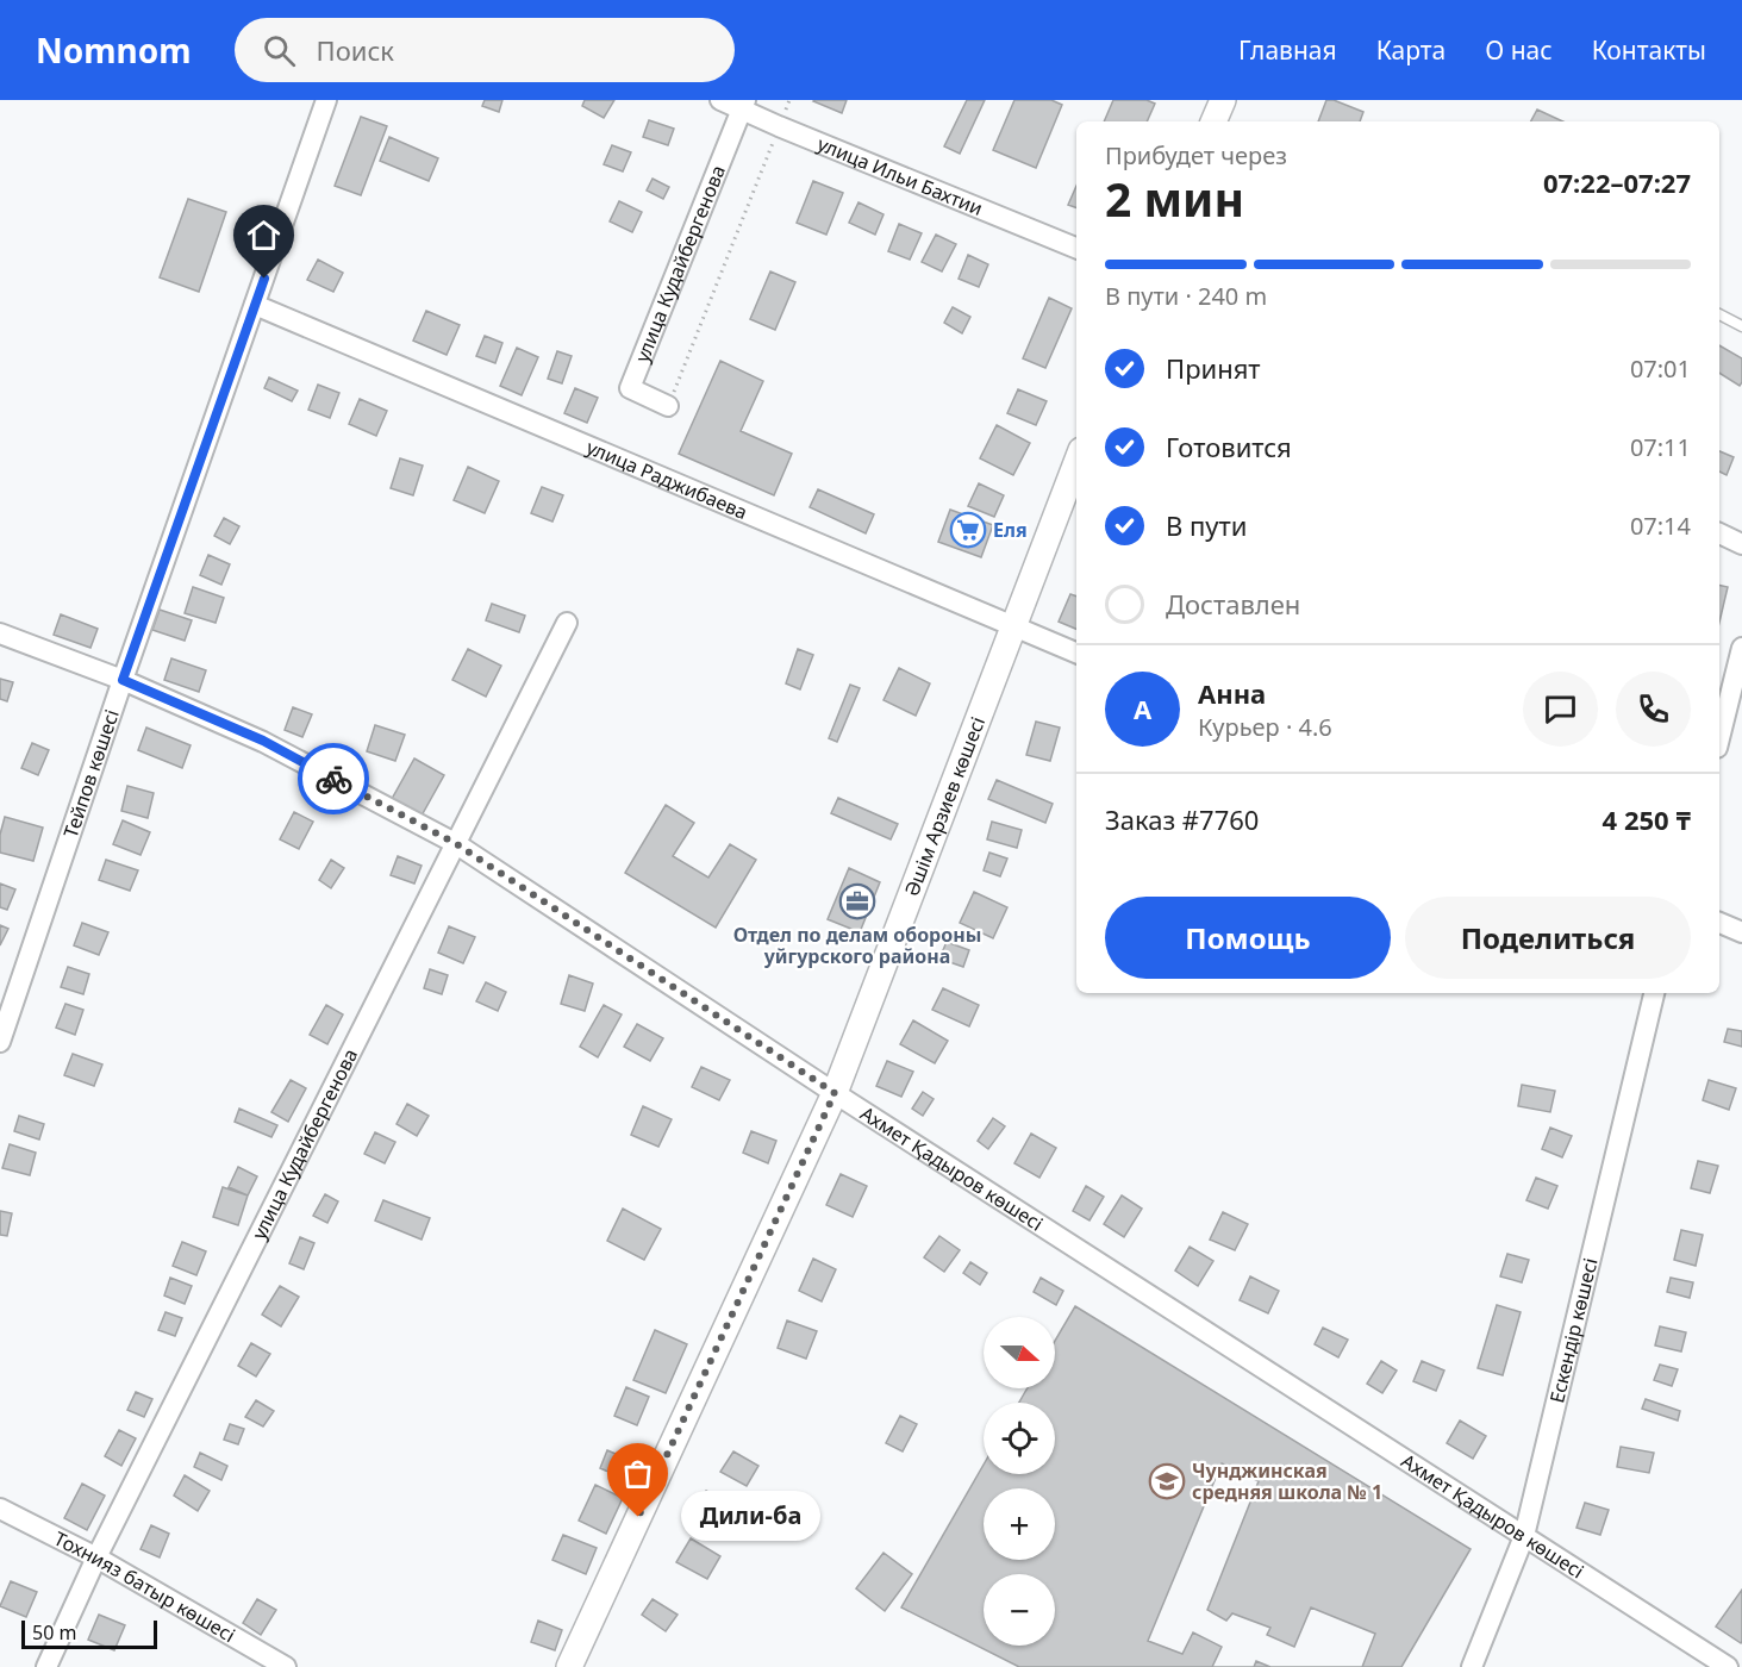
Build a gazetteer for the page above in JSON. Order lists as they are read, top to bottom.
{
  "streets": {
    "street": [
      "улица Ильи Бахтии",
      "улица Кудайбергенова",
      "улица Раджибаева",
      "Тейпов көшесі",
      "Әшім Арзиев көшесі",
      "Ахмет Қадыров көшесі",
      "Ескендір көшесі",
      "Тохнияз батыр көшесі"
    ]
  },
  "crossings": [
    ["улица Ильи Бахтии", "улица Кудайбергенова"],
    ["улица Кудайбергенова", "Ахмет Қадыров көшесі"],
    ["улица Кудайбергенова", "Тохнияз батыр көшесі"],
    ["улица Раджибаева", "Тейпов көшесі"],
    ["улица Раджибаева", "Әшім Арзиев көшесі"],
    ["Тейпов көшесі", "Ахмет Қадыров көшесі"],
    ["Әшім Арзиев көшесі", "Ахмет Қадыров көшесі"],
    ["Ахмет Қадыров көшесі", "Ескендір көшесі"]
  ],
  "places": {
    "supermarket": ["Еля"],
    "office": ["Отдел по делам обороны уйгурского района"],
    "school or university": ["Чунджинская средняя школа № 1"],
    "other": ["Дили-ба"]
  },
  "scale_bar": "50 m",
  "north": "right",
  "page": {
    "header": "Nomnom",
    "search": "Поиск",
    "nav": [
      "Главная",
      "Карта",
      "О нас",
      "Контакты"
    ],
    "heading": ["2 мин", "Прибудет через", "07:22–07:27"],
    "panel": [
      "Анна",
      "Курьер · 4.6",
      "Заказ #7760",
      "4 250 ₸"
    ],
    "bar": "В пути · 240 m",
    "list": [
      ["Принят", "07:01"],
      ["Готовится", "07:11"],
      ["В пути", "07:14"],
      "Доставлен"
    ],
    "round": "А",
    "buttons": ["Помощь", "Поделиться"],
    "map_buttons": ["+", "−"],
    "bubble": "Дили-ба",
    "scale": "50 m"
  }
}
